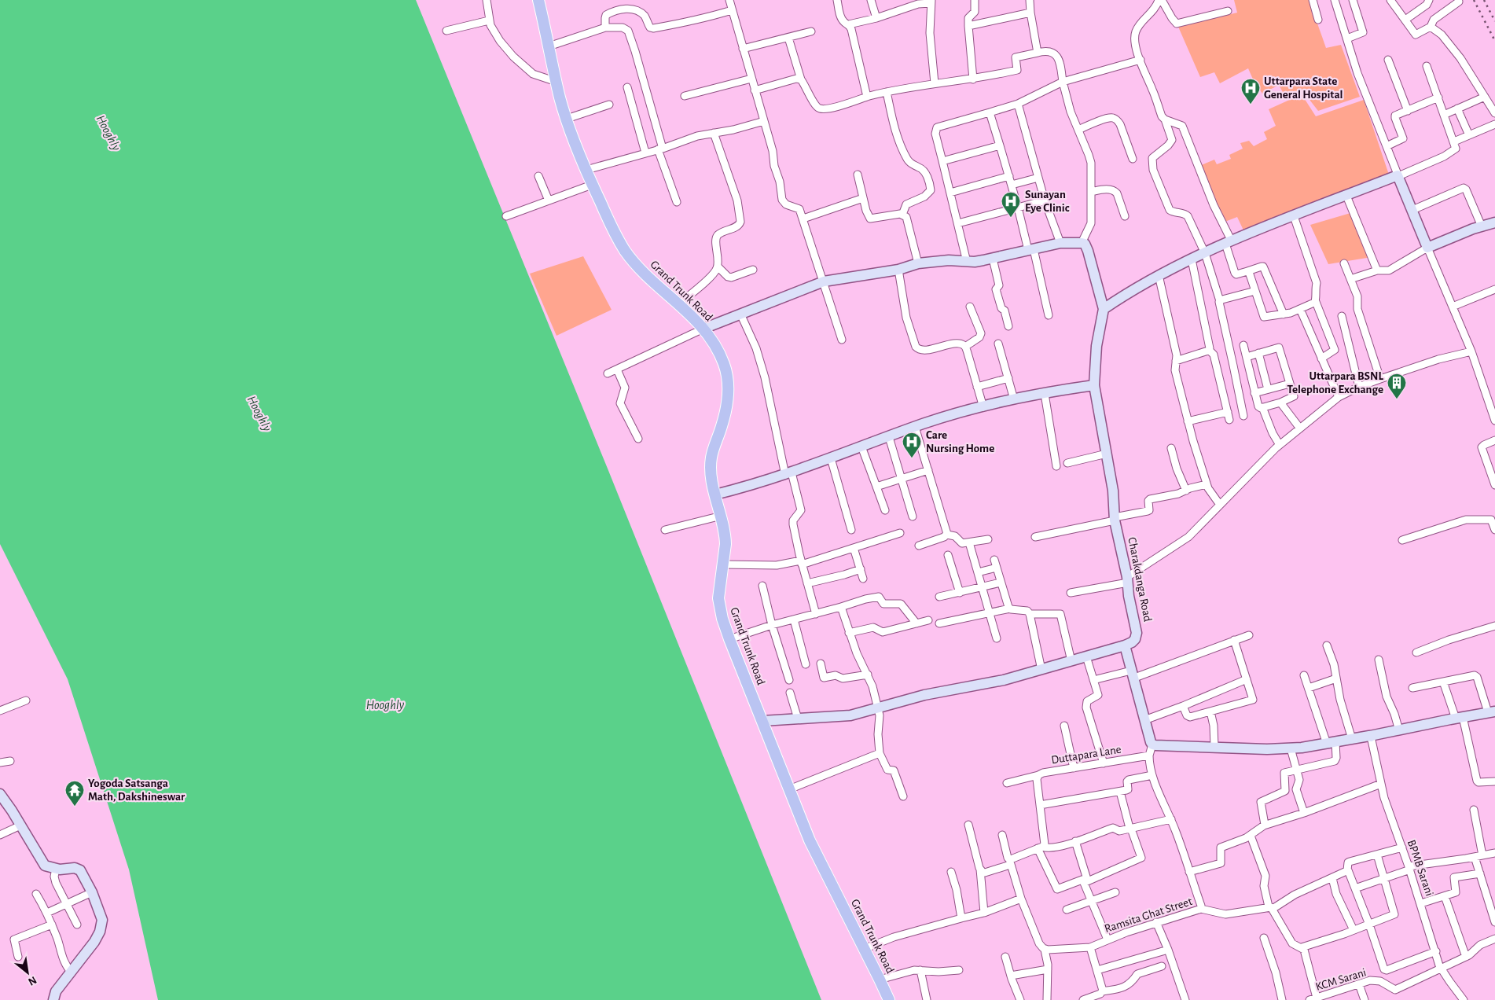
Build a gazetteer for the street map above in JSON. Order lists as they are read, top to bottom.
{
  "streets": {
    "main road": ["Grand Trunk Road"],
    "street": [
      "Charakdanga Road",
      "Duttapara Lane",
      "BPMB Sarani",
      "Ramsita Ghat Street",
      "KCM Sarani"
    ]
  },
  "crossings": [
    ["Duttapara Lane", "Ramsita Ghat Street"],
    ["BPMB Sarani", "KCM Sarani"]
  ],
  "water": ["Hooghly"],
  "places": {
    "hospital": ["Uttarpara State General Hospital", "Sunayan Eye Clinic", "Care Nursing Home"],
    "building": ["Uttarpara BSNL Telephone Exchange"],
    "temple": ["Yogoda Satsanga Math, Dakshineswar"]
  },
  "north": "bottom right"
}
